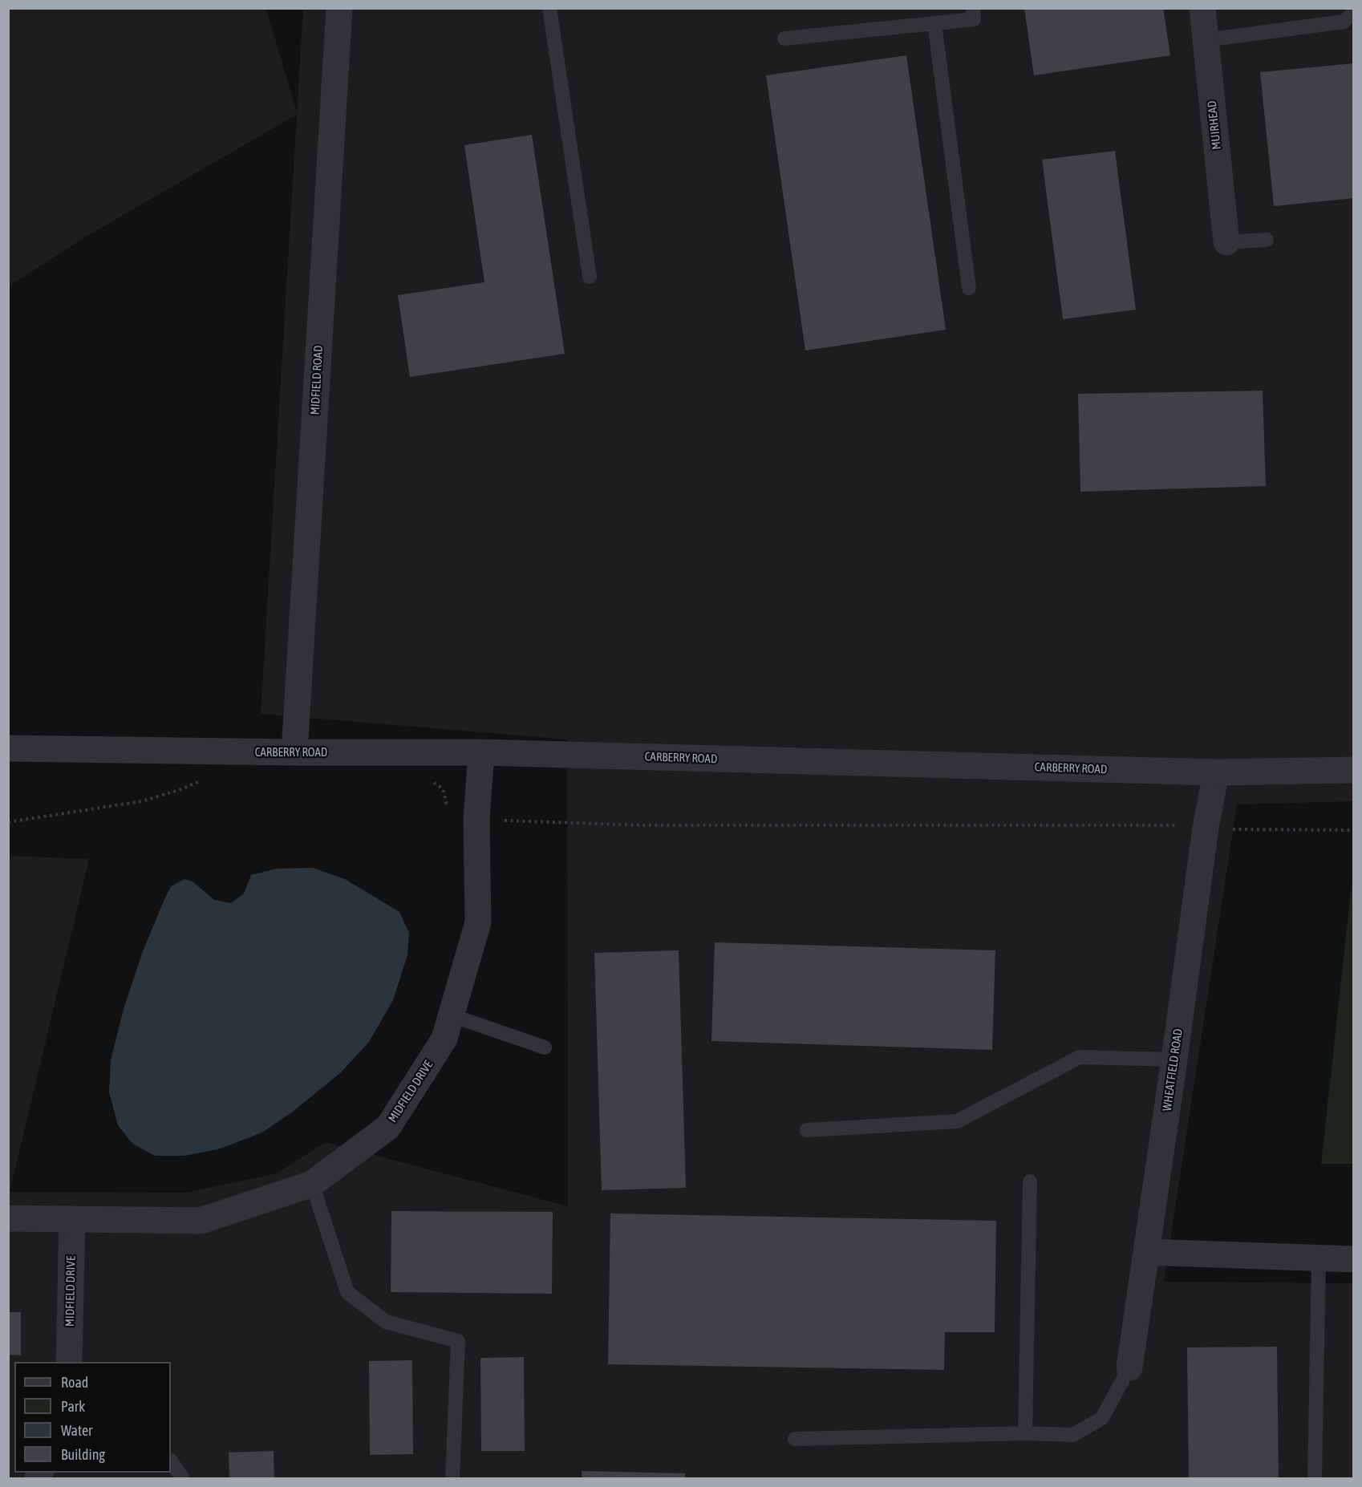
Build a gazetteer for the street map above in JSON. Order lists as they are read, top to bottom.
{
  "streets": {
    "street": [
      "MUIRHEAD",
      "MIDFIELD ROAD",
      "CARBERRY ROAD",
      "WHEATFIELD ROAD",
      "MIDFIELD DRIVE"
    ]
  },
  "crossings": [
    ["MIDFIELD ROAD", "CARBERRY ROAD"],
    ["CARBERRY ROAD", "WHEATFIELD ROAD"],
    ["CARBERRY ROAD", "MIDFIELD DRIVE"]
  ],
  "legend": [
    "Road",
    "Park",
    "Water",
    "Building"
  ]
}
